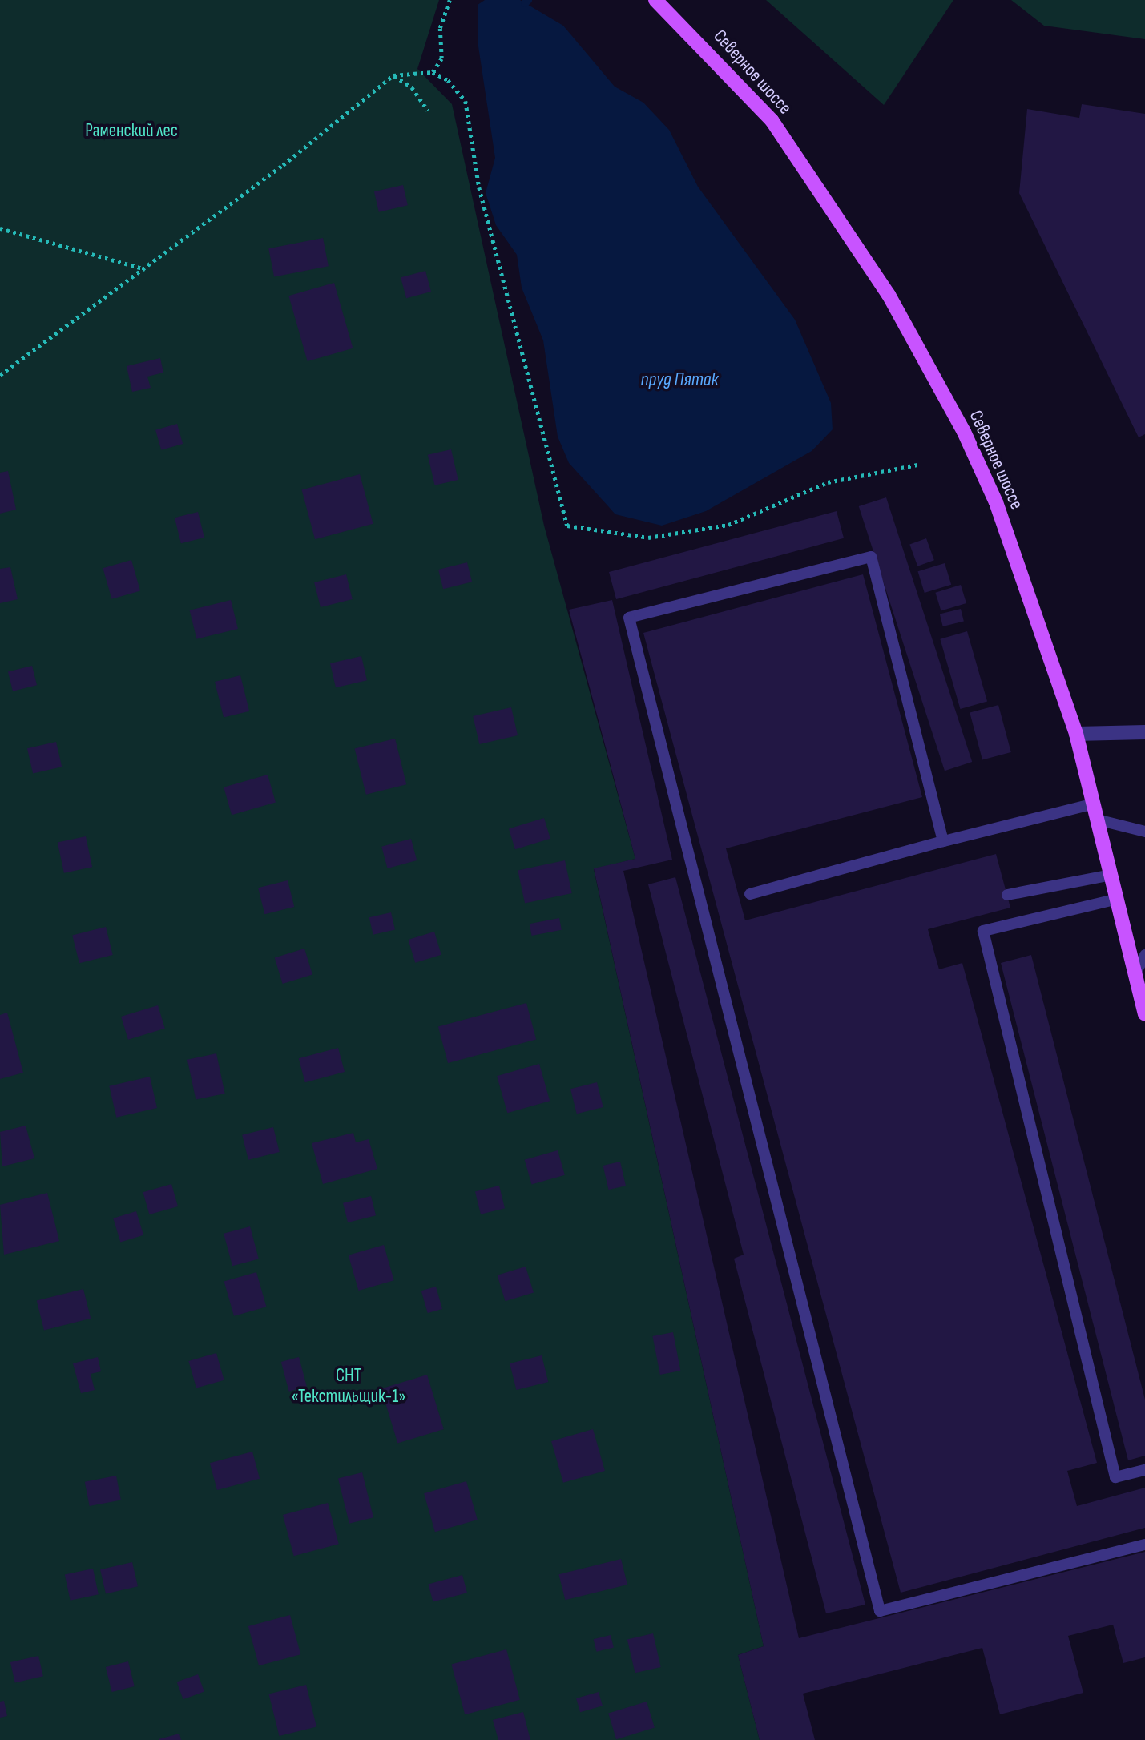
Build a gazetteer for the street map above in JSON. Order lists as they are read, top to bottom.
{
  "streets": {
    "main road": ["Северное шоссе"]
  },
  "water": ["пруд Пятак"],
  "parks": ["Раменский лес", "СНТ «Текстильщик-1»"]
}
